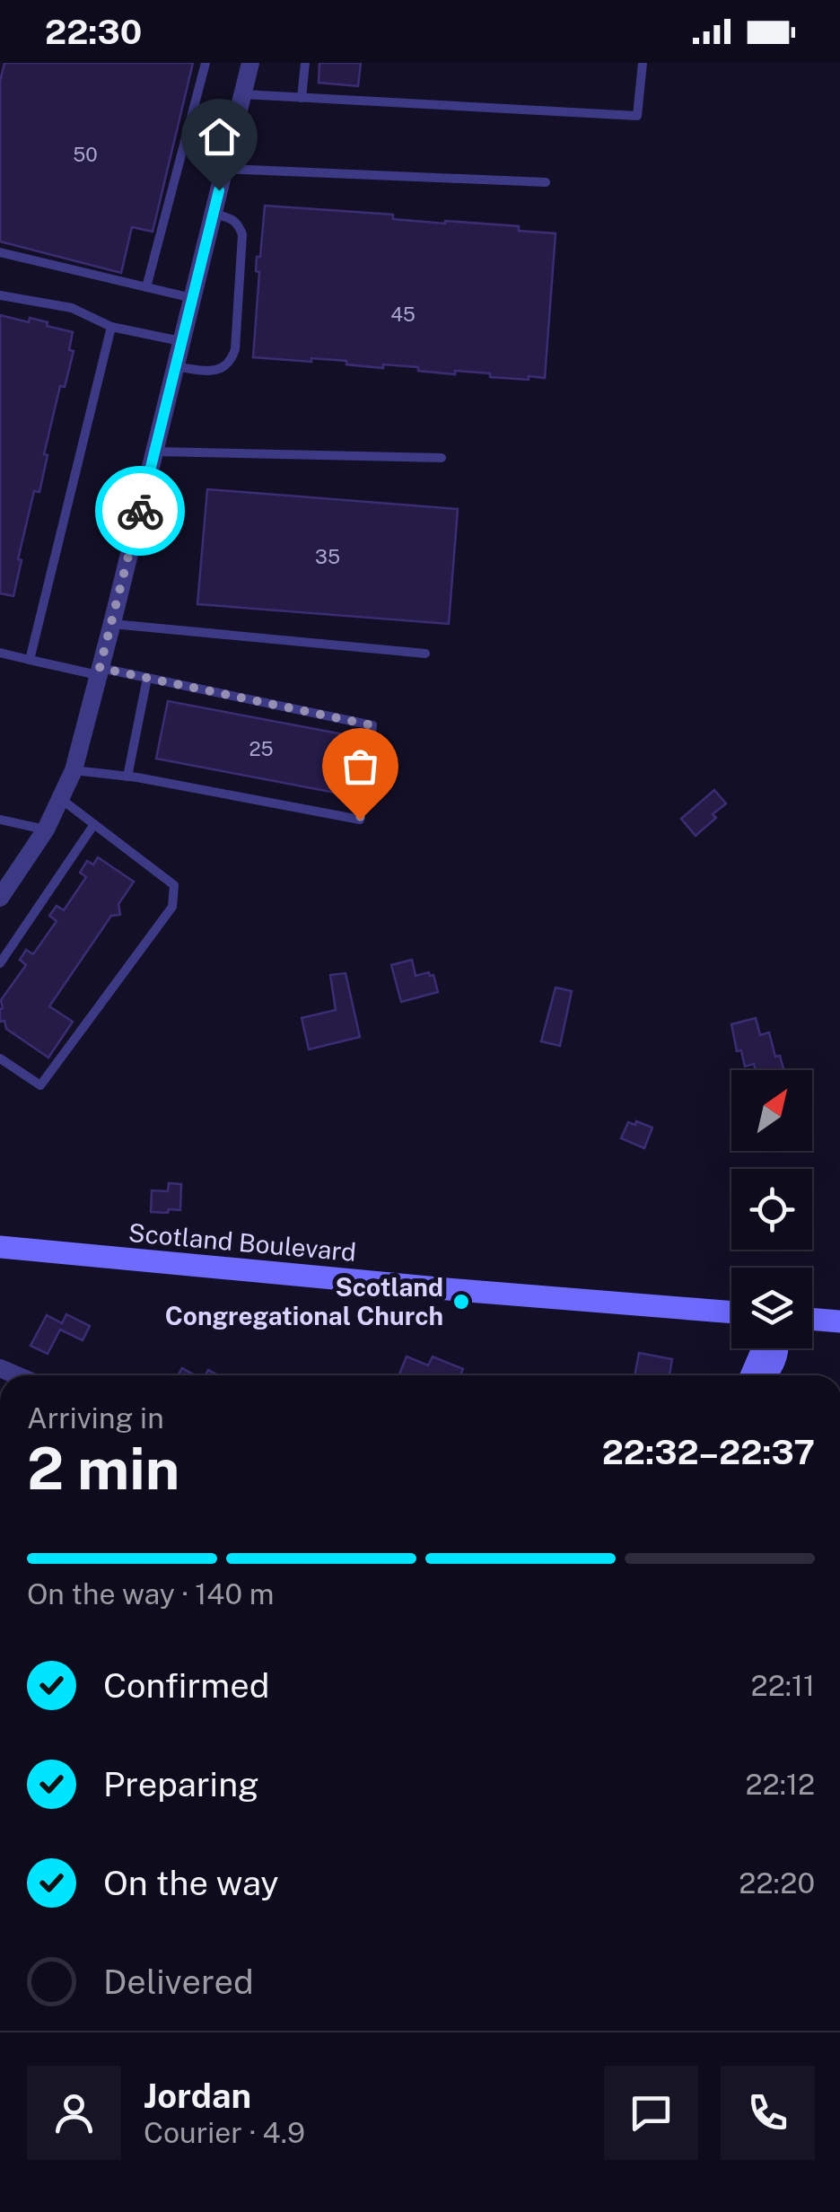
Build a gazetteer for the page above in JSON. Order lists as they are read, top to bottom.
{
  "streets": {
    "main road": ["Scotland Boulevard"]
  },
  "places": ["Scotland Congregational Church"],
  "house_numbers": [
    "50",
    "45",
    "35",
    "25"
  ],
  "north": "top right",
  "page": {
    "status": "22:30",
    "heading": ["2 min", "Arriving in", "22:32–22:37"],
    "panel": ["Jordan", "Courier · 4.9"],
    "bar": "On the way · 140 m",
    "list": [
      ["Confirmed", "22:11"],
      ["Preparing", "22:12"],
      ["On the way", "22:20"],
      "Delivered"
    ]
  }
}
